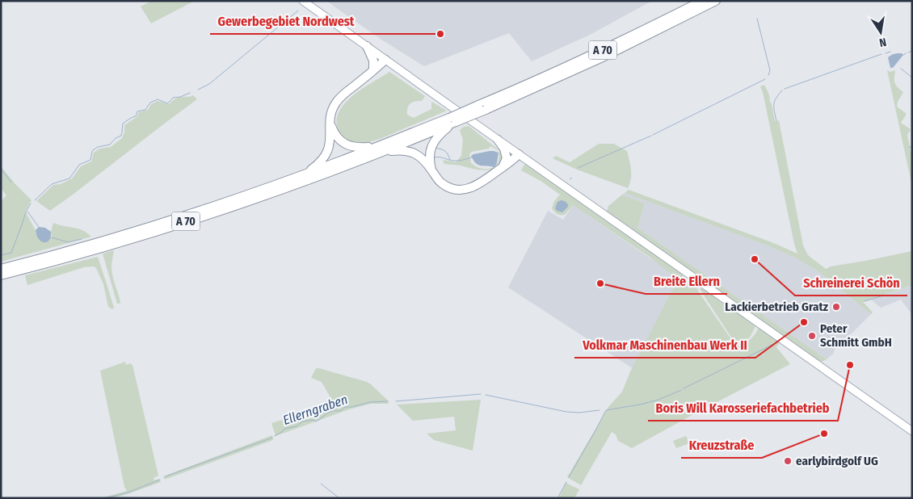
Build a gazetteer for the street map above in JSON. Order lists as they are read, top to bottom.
{
  "streets": {
    "highway": ["A 70"]
  },
  "water": ["Ellerngraben"],
  "places": [
    "Gewerbegebiet Nordwest",
    "Schreinerei Schön",
    "Breite Ellern",
    "Lackierbetrieb Gratz",
    "Volkmar Maschinenbau Werk II",
    "Peter Schmitt GmbH",
    "Boris Will Karosseriefachbetrieb",
    "Kreuzstraße",
    "earlybirdgolf UG"
  ],
  "north": "bottom"
}
